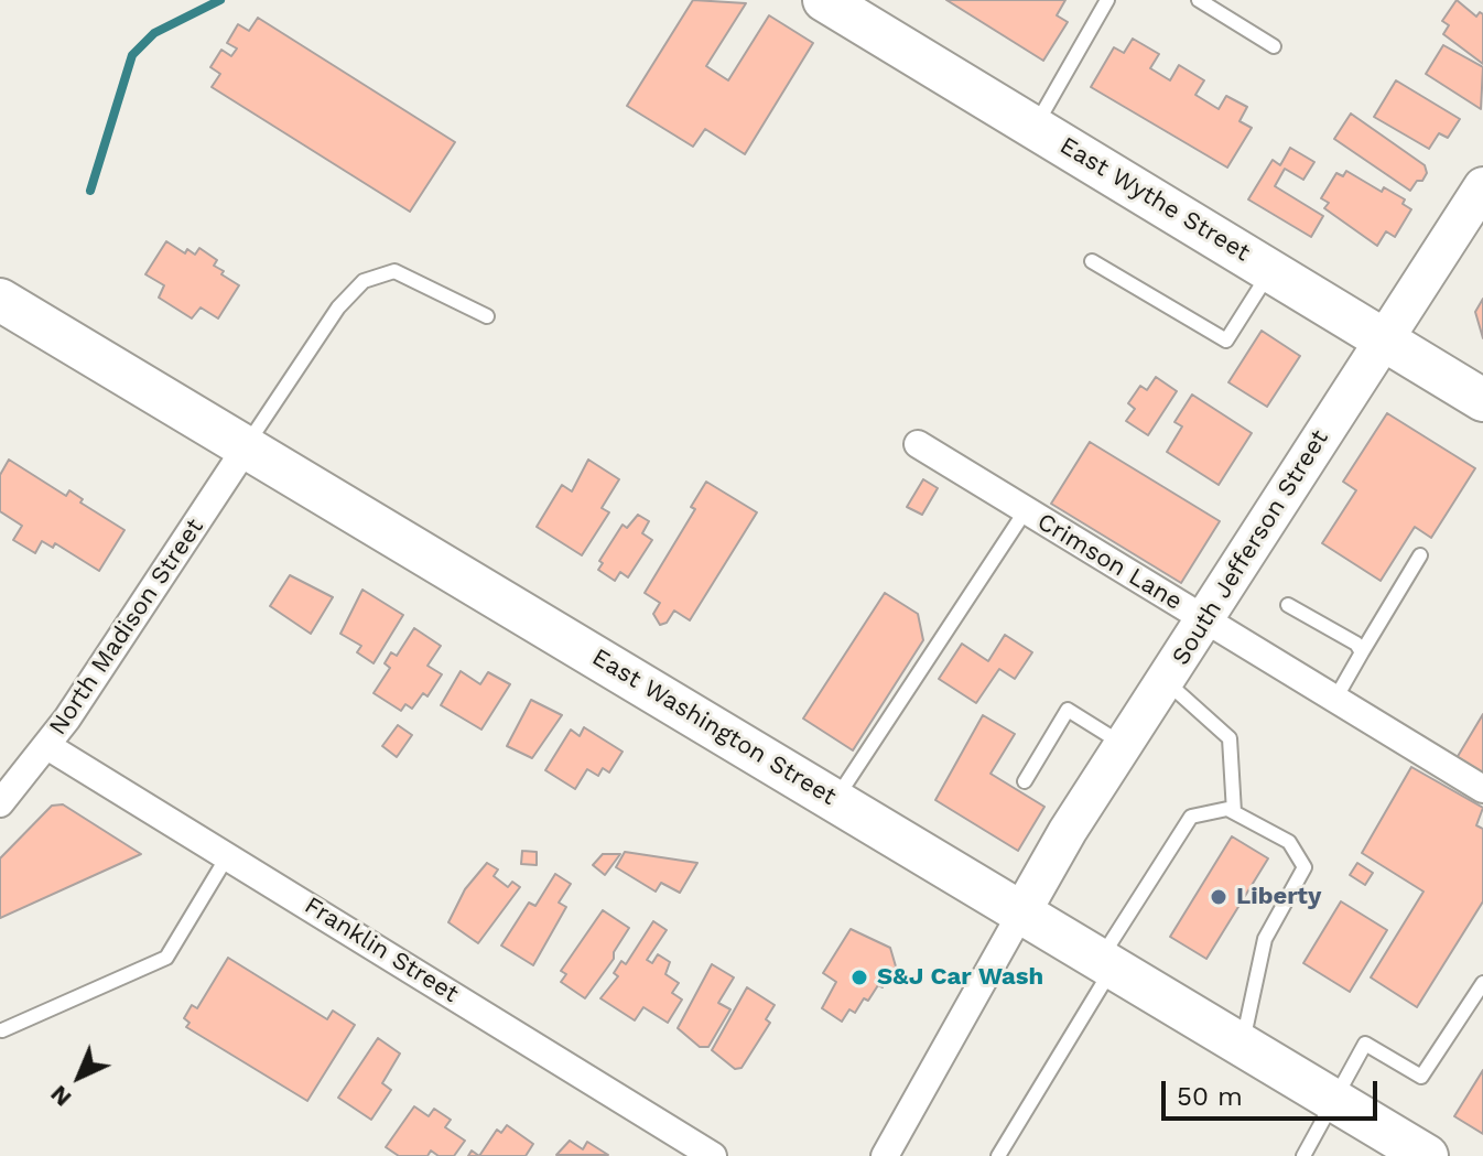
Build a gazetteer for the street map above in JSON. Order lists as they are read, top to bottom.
{
  "streets": {
    "main road": ["East Wythe Street", "East Washington Street"],
    "street": [
      "South Jefferson Street",
      "Crimson Lane",
      "North Madison Street",
      "Franklin Street"
    ]
  },
  "crossings": [
    ["East Wythe Street", "South Jefferson Street"],
    ["South Jefferson Street", "Crimson Lane"],
    ["South Jefferson Street", "East Washington Street"],
    ["North Madison Street", "East Washington Street"],
    ["North Madison Street", "Franklin Street"]
  ],
  "places": ["Liberty", "S&J Car Wash"],
  "scale_bar": "50 m",
  "north": "bottom left"
}
